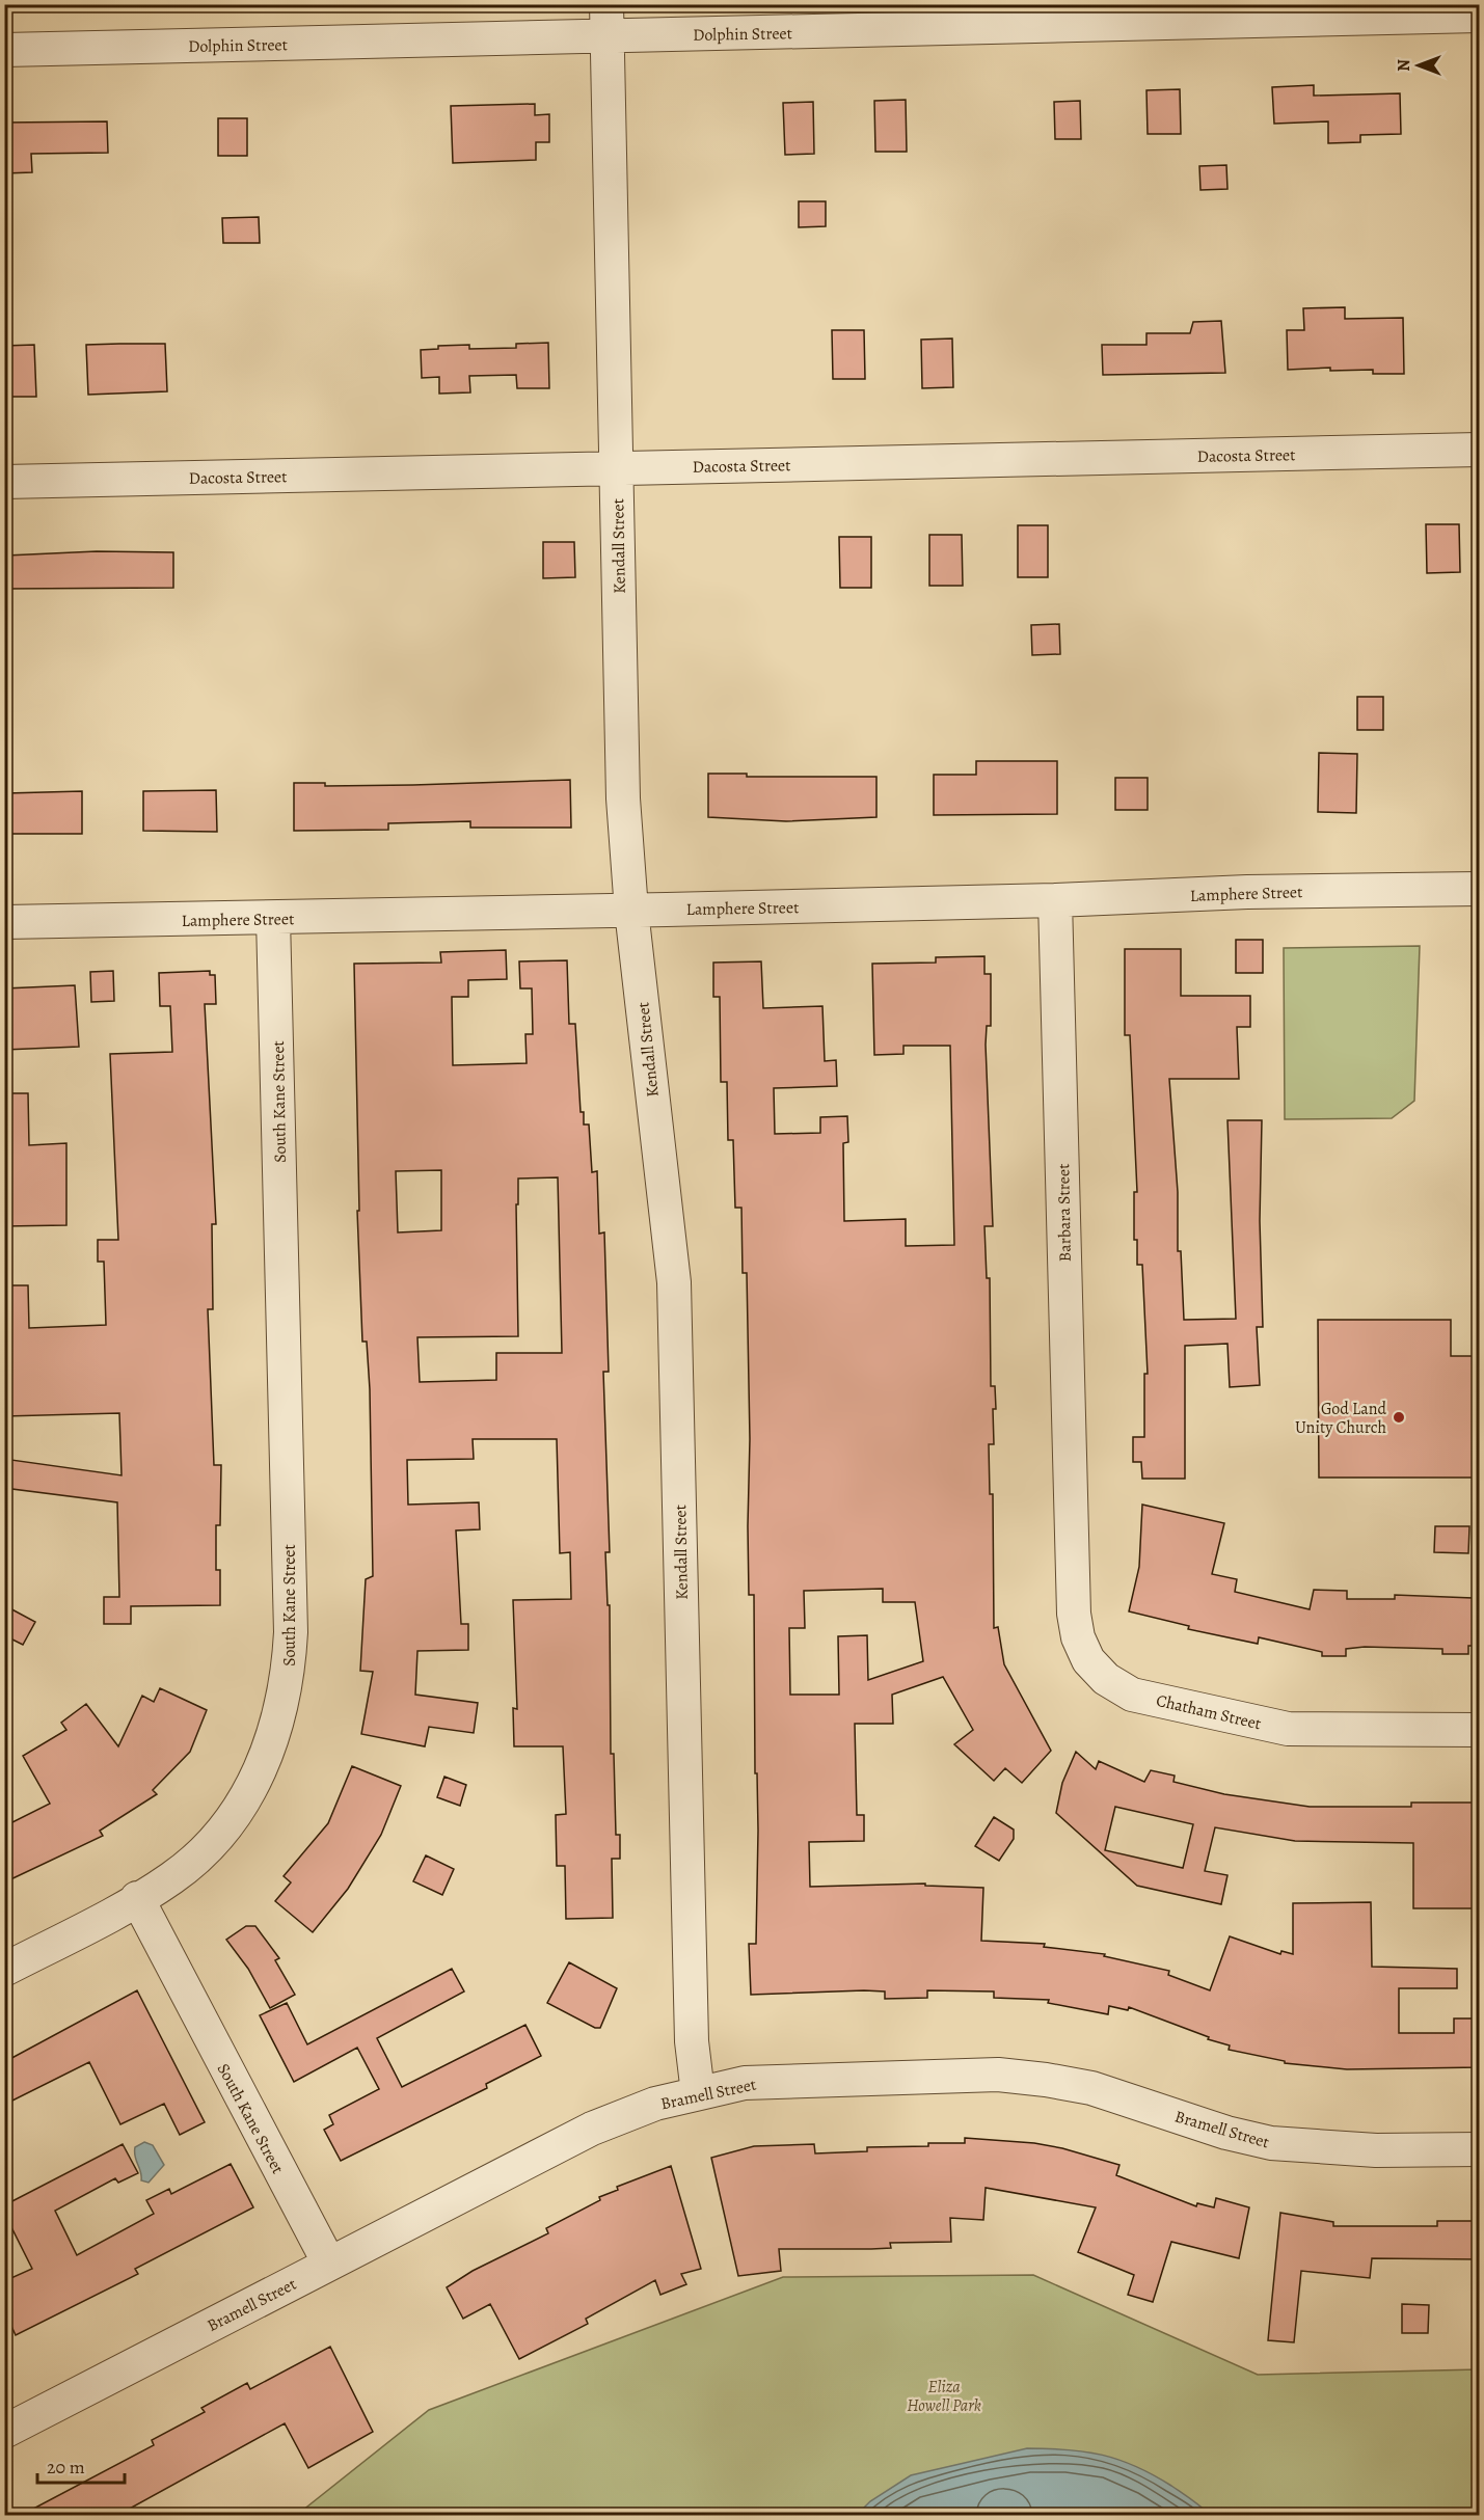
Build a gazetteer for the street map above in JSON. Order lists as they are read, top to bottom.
{
  "streets": {
    "street": [
      "Dolphin Street",
      "Dacosta Street",
      "Kendall Street",
      "Lamphere Street",
      "South Kane Street",
      "Barbara Street",
      "Chatham Street",
      "Bramell Street"
    ]
  },
  "crossings": [
    ["Dolphin Street", "Kendall Street"],
    ["Dacosta Street", "Kendall Street"],
    ["Kendall Street", "Lamphere Street"],
    ["Kendall Street", "Bramell Street"],
    ["Lamphere Street", "South Kane Street"],
    ["Lamphere Street", "Barbara Street"],
    ["South Kane Street", "Bramell Street"],
    ["Barbara Street", "Chatham Street"]
  ],
  "parks": ["Eliza Howell Park"],
  "places": ["God Land Unity Church"],
  "scale_bar": "20 m",
  "north": "left"
}
